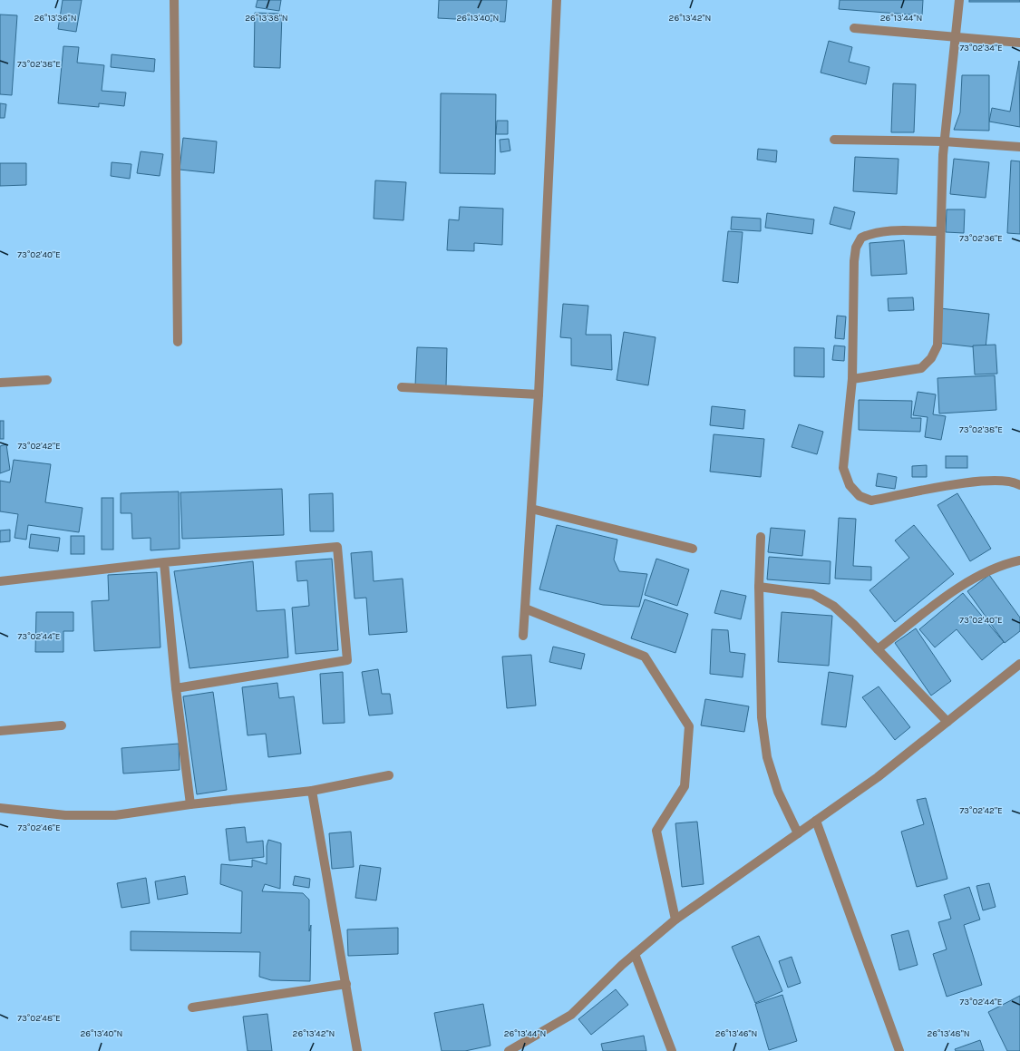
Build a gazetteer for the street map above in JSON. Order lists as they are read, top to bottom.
{
  "coordinates": [
    "26°13'38\"N",
    "26°13'42\"N",
    "26°13'36\"N",
    "26°13'40\"N",
    "26°13'44\"N",
    "73°02'34\"E",
    "73°02'38\"E",
    "73°02'36\"E",
    "73°02'40\"E",
    "73°02'42\"E",
    "73°02'44\"E",
    "73°02'46\"E",
    "73°02'48\"E",
    "26°13'46\"N",
    "26°13'48\"N"
  ]
}
